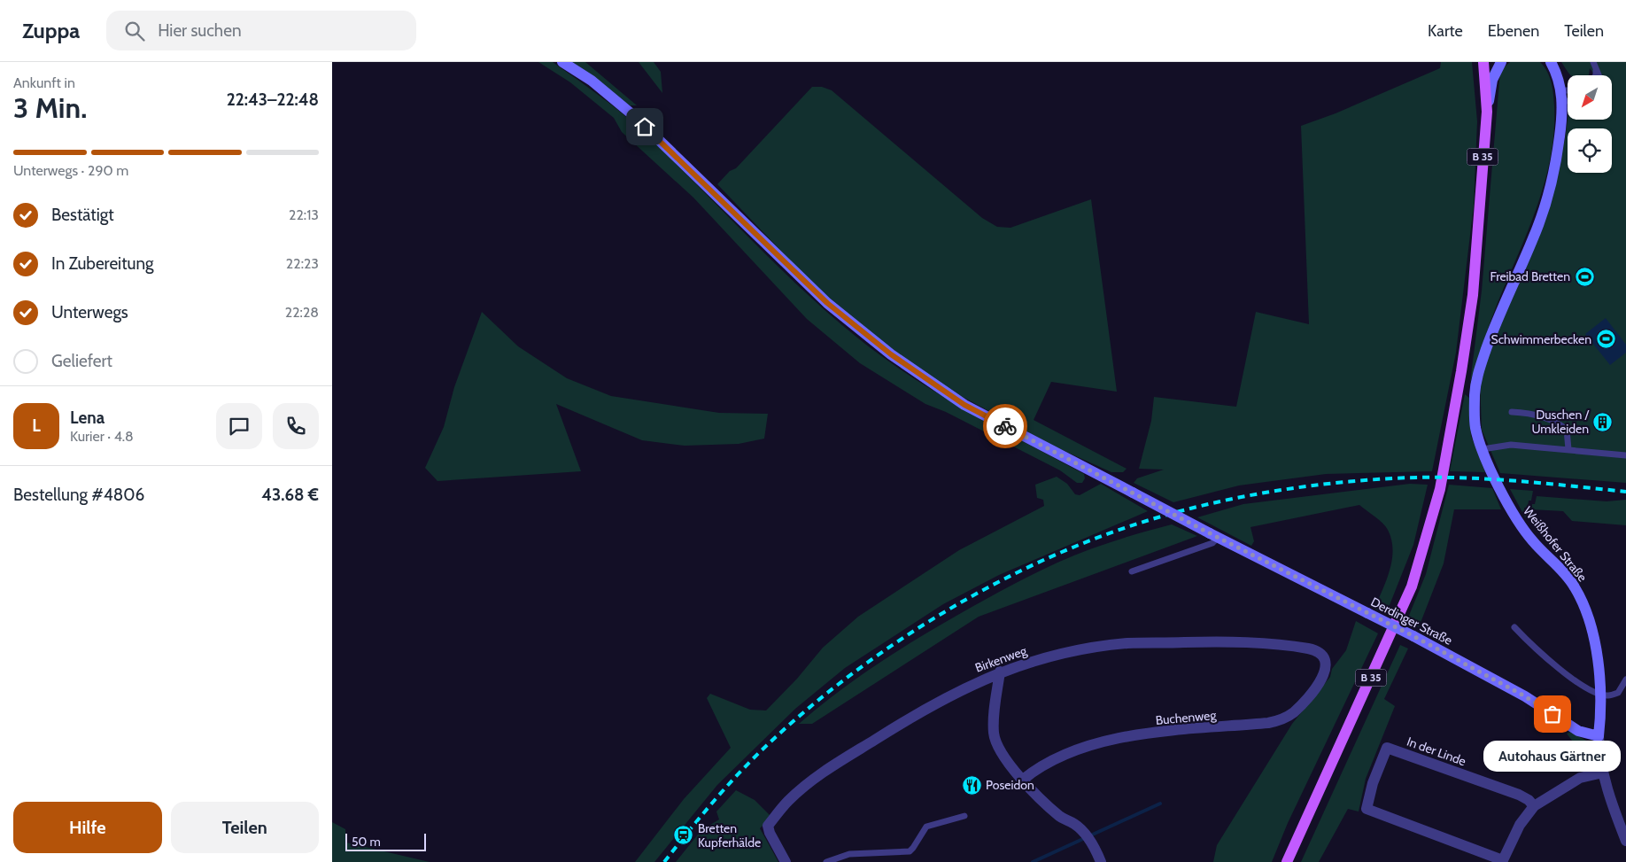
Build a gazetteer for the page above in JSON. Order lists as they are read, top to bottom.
{
  "streets": {
    "main road": ["B 35", "Weißhofer Straße", "Derdinger Straße"],
    "street": ["Birkenweg", "Buchenweg", "In der Linde"]
  },
  "crossings": [
    ["Weißhofer Straße", "Derdinger Straße"],
    ["Birkenweg", "Buchenweg"]
  ],
  "places": {
    "sports": ["Freibad Bretten", "Schwimmerbecken"],
    "building": ["Duschen / Umkleiden"],
    "other": ["Autohaus Gärtner"],
    "restaurant": ["Poseidon"],
    "station": ["Bretten Kupferhälde"]
  },
  "scale_bar": "50 m",
  "north": "bottom left",
  "page": {
    "header": "Zuppa",
    "search": "Hier suchen",
    "nav": ["Karte", "Ebenen", "Teilen"],
    "heading": ["3 Min.", "Ankunft in", "22:43–22:48"],
    "panel": [
      "Lena",
      "Kurier · 4.8",
      "Bestellung #4806",
      "43.68 €"
    ],
    "bar": "Unterwegs · 290 m",
    "list": [
      ["Bestätigt", "22:13"],
      ["In Zubereitung", "22:23"],
      ["Unterwegs", "22:28"],
      "Geliefert"
    ],
    "round": "L",
    "bubble": "Autohaus Gärtner",
    "buttons": ["Hilfe", "Teilen"],
    "scale": "50 m"
  }
}
